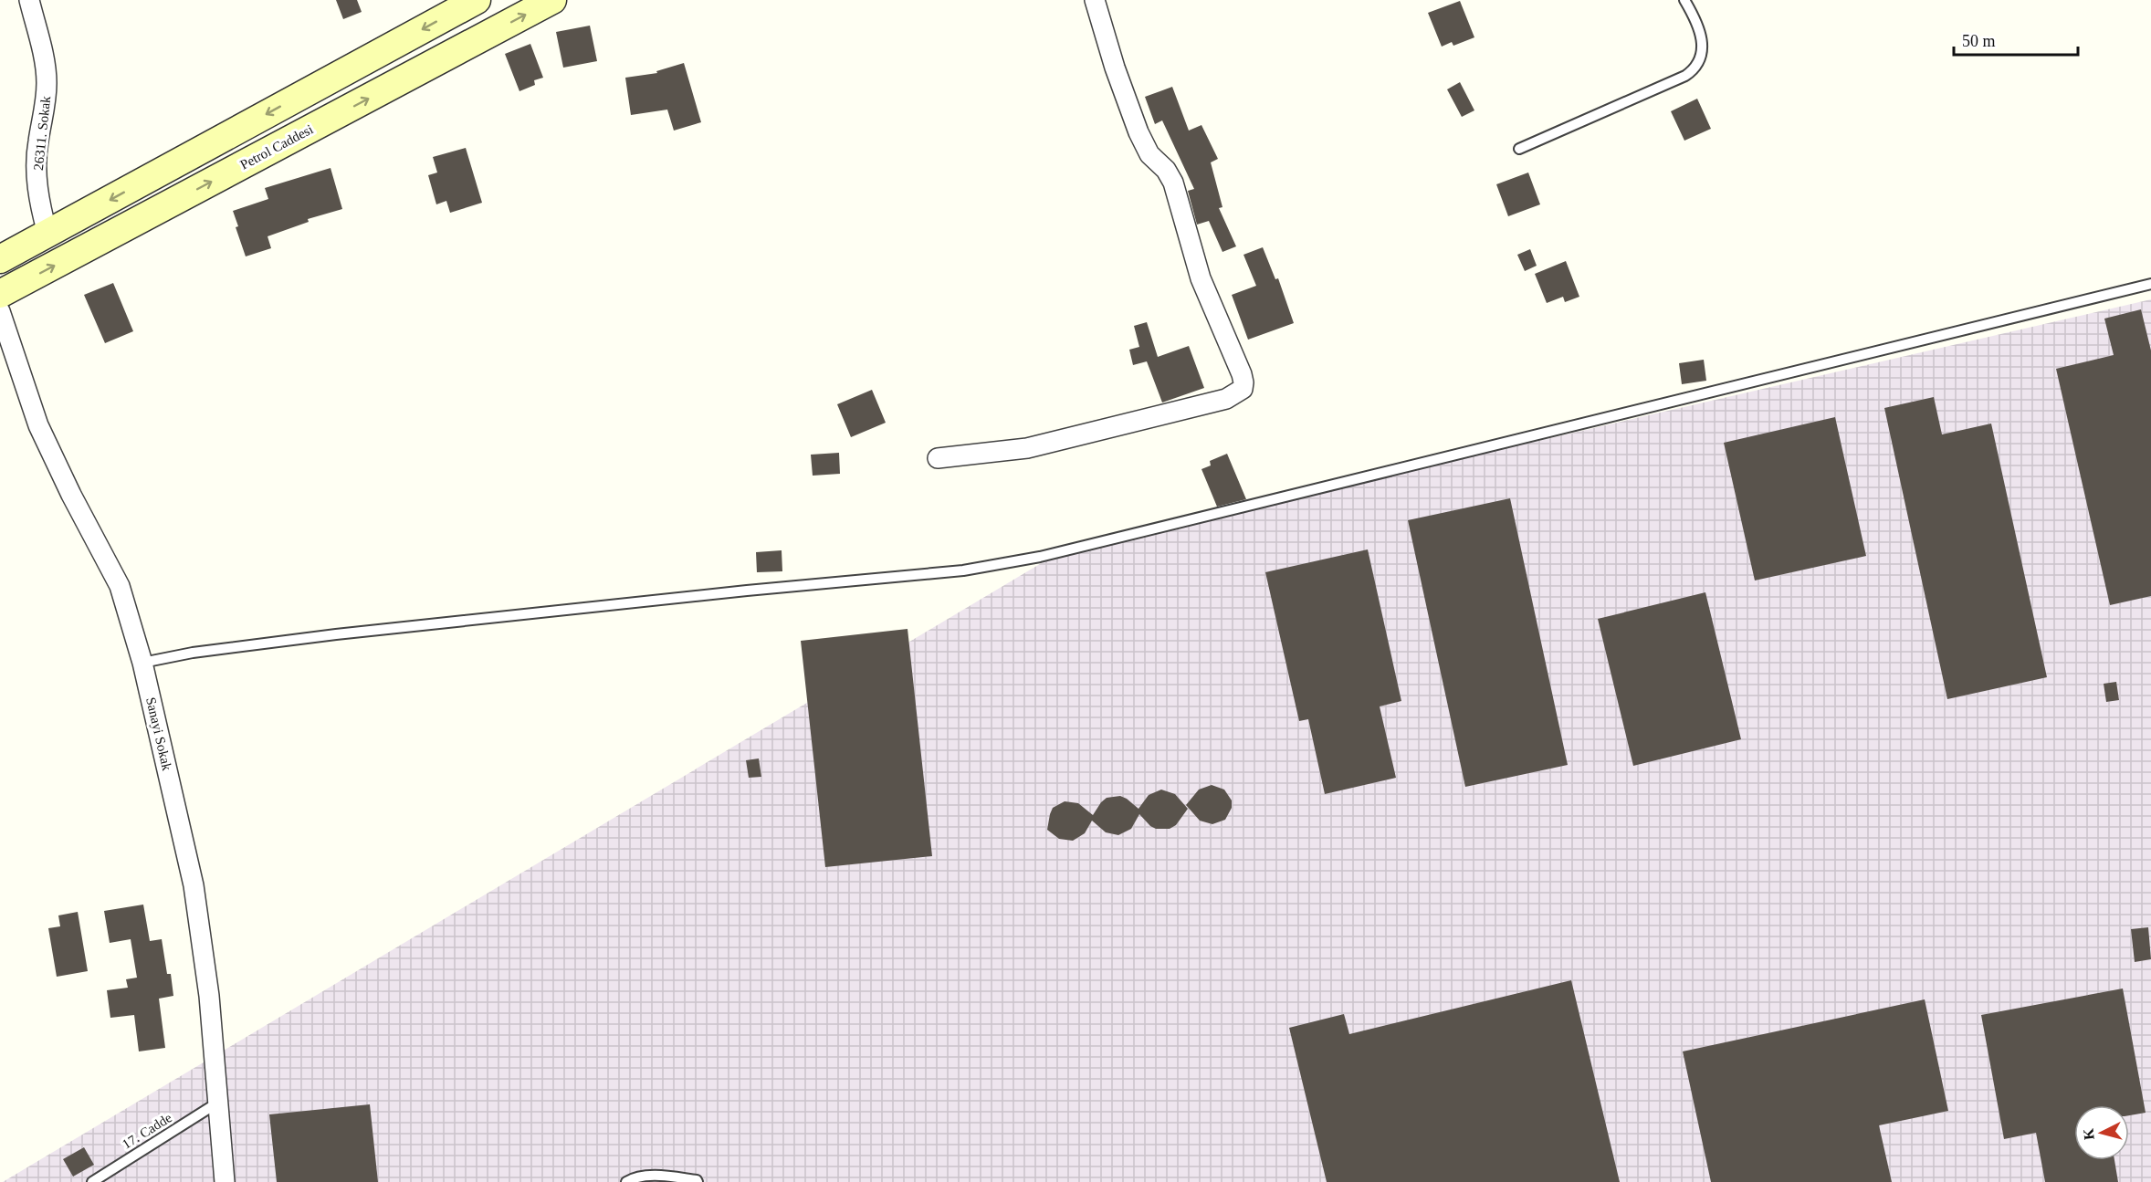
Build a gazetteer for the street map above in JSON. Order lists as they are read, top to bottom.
{
  "streets": {
    "main road": ["Petrol Caddesi"],
    "street": ["26311. Sokak", "Sanayi Sokak"],
    "lane": ["17. Cadde"]
  },
  "crossings": [
    ["Sanayi Sokak", "17. Cadde"]
  ],
  "scale_bar": "50 m",
  "north": "left"
}
